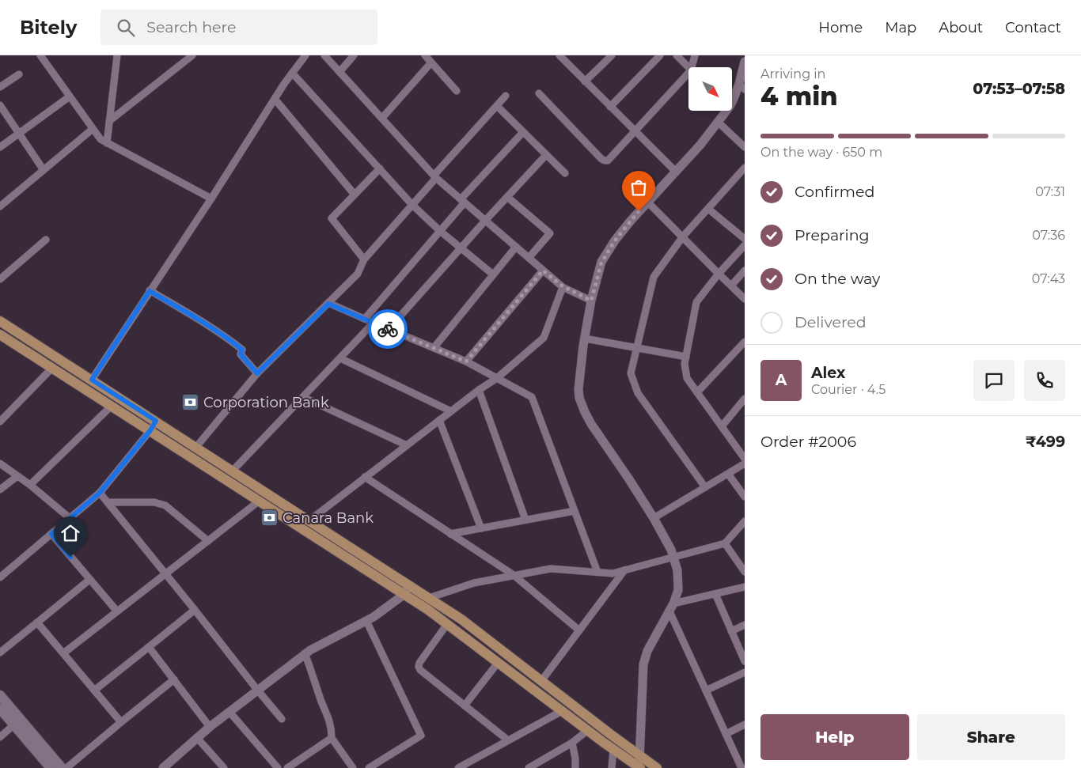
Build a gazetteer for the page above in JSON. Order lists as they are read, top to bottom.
{
  "places": {
    "bank": ["Corporation Bank", "Canara Bank"]
  },
  "north": "bottom right",
  "page": {
    "header": "Bitely",
    "search": "Search here",
    "nav": [
      "Home",
      "Map",
      "About",
      "Contact"
    ],
    "heading": ["4 min", "Arriving in", "07:53–07:58"],
    "panel": [
      "Alex",
      "Courier · 4.5",
      "Order #2006",
      "₹499"
    ],
    "bar": "On the way · 650 m",
    "list": [
      ["Confirmed", "07:31"],
      ["Preparing", "07:36"],
      ["On the way", "07:43"],
      "Delivered"
    ],
    "round": "A",
    "buttons": ["Help", "Share"]
  }
}
